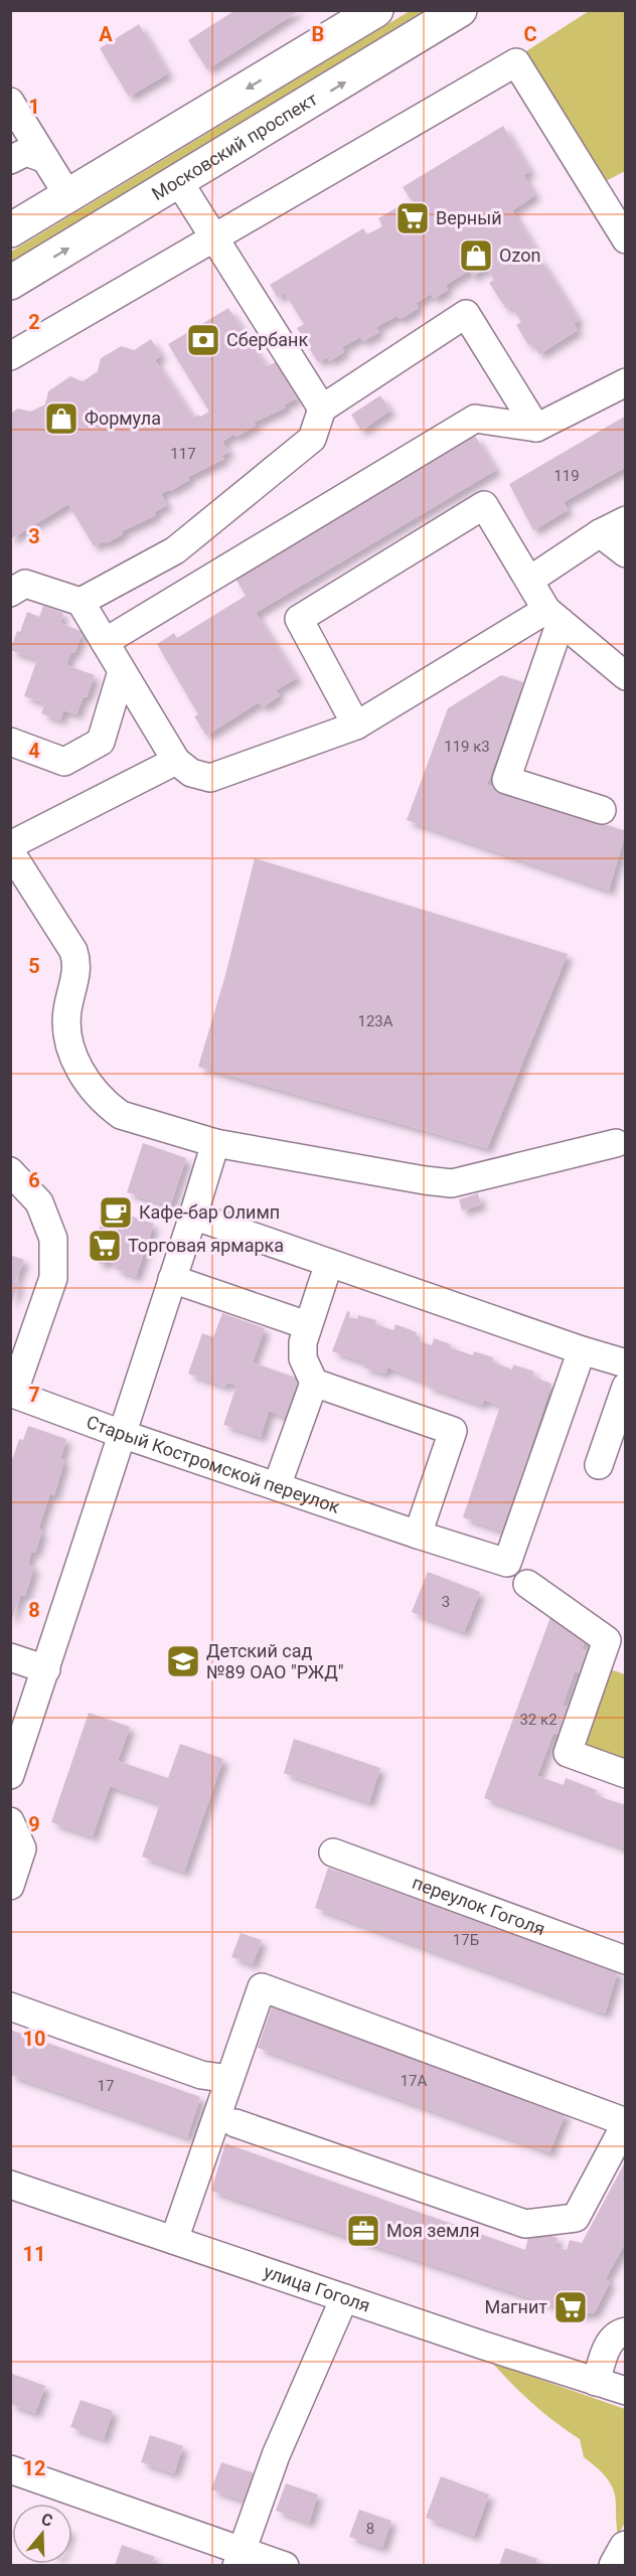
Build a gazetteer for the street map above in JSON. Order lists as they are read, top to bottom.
{
  "streets": {
    "main road": ["Московский проспект"],
    "street": ["Старый Костромской переулок", "переулок Гоголя", "улица Гоголя"]
  },
  "places": {
    "supermarket": ["Верный", "Торговая ярмарка", "Магнит"],
    "shop": ["Ozon", "Формула"],
    "bank": ["Сбербанк"],
    "cafe": ["Кафе-бар Олимп"],
    "school or university": ["Детский сад №89 ОАО \"РЖД\""],
    "office": ["Моя земля"]
  },
  "house_numbers": [
    "117",
    "119",
    "119 к3",
    "123А",
    "3",
    "32 к2",
    "17Б",
    "17А",
    "17",
    "8"
  ],
  "north": "top",
  "grid": {
    "columns": ["A", "B", "C"],
    "rows": [
      "1",
      "2",
      "3",
      "4",
      "5",
      "6",
      "7",
      "8",
      "9",
      "10",
      "11",
      "12"
    ]
  }
}
